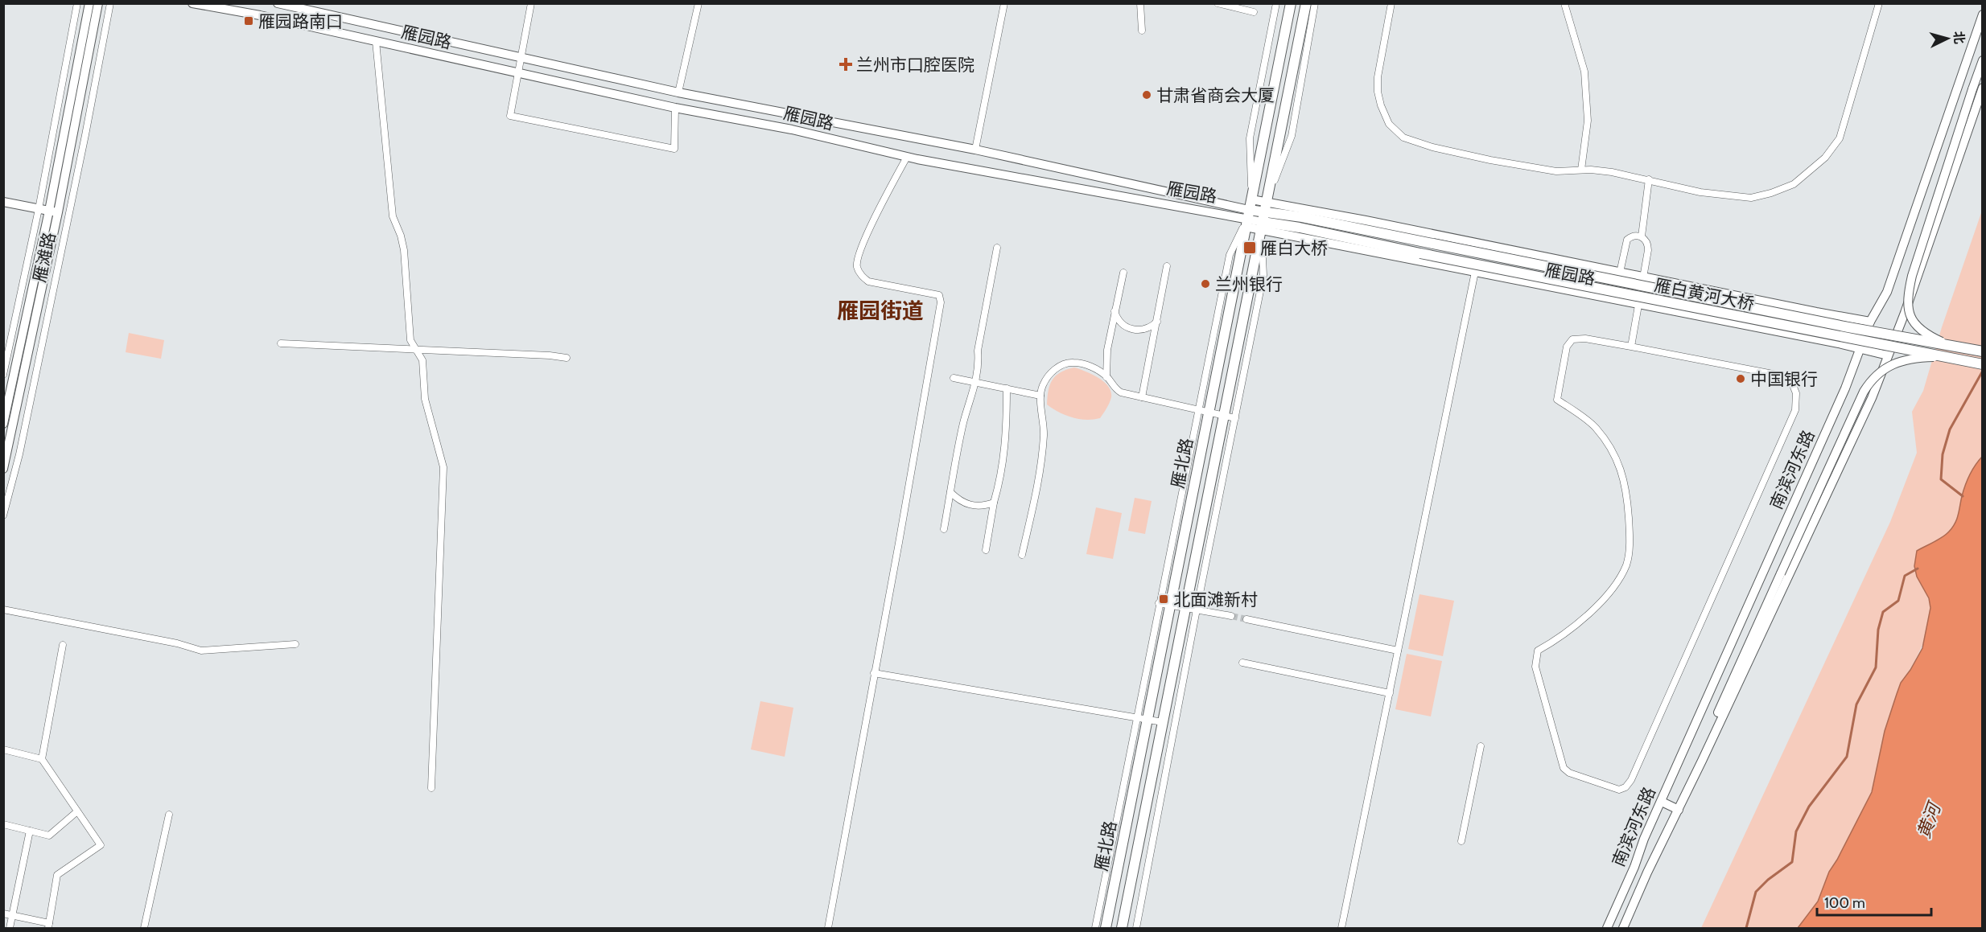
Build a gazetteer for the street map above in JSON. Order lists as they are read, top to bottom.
{
  "streets": {
    "main road": [
      "雁园路",
      "雁滩路",
      "雁白黄河大桥",
      "雁北路",
      "南滨河东路"
    ]
  },
  "crossings": [
    ["雁园路", "雁白黄河大桥"],
    ["雁园路", "雁北路"],
    ["雁园路", "南滨河东路"]
  ],
  "districts": ["雁园街道"],
  "water": ["黄河"],
  "places": {
    "transit": ["雁园路南口", "雁白大桥", "北面滩新村"],
    "health": ["兰州市口腔医院"],
    "other": ["甘肃省商会大厦", "兰州银行", "中国银行"]
  },
  "scale_bar": "100 m",
  "north": "right"
}
